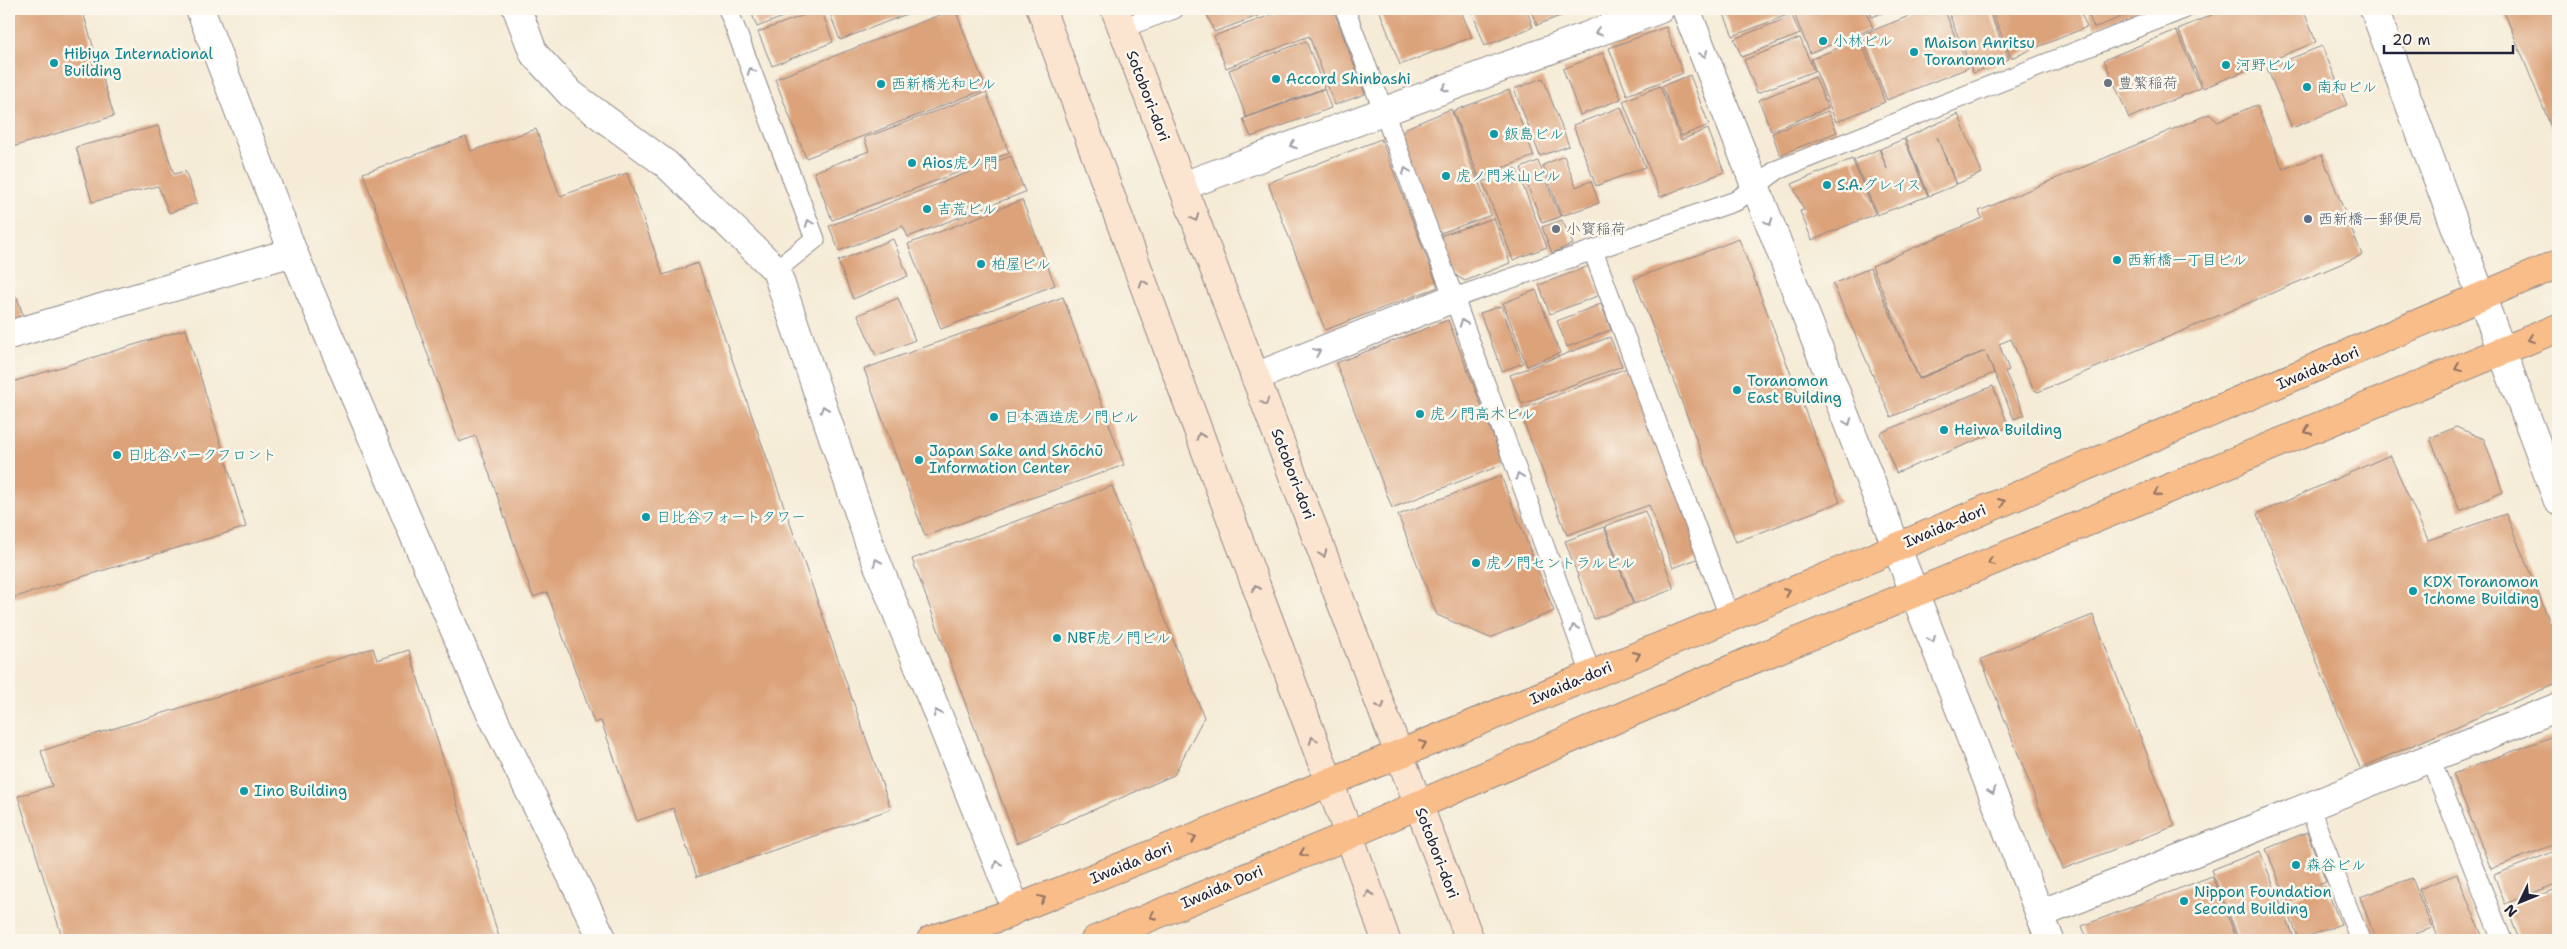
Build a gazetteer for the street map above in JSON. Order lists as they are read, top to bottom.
{
  "streets": {
    "main road": [
      "Sotobori-dori",
      "Iwaida-dori",
      "Iwaida dori",
      "Iwaida Dori"
    ]
  },
  "crossings": [
    ["Sotobori-dori", "Iwaida-dori"],
    ["Iwaida-dori", "Iwaida dori"]
  ],
  "one_way": ["Iwaida dori", "Iwaida Dori"],
  "places": [
    "小林ビル",
    "Maison Anritsu Toranomon",
    "Hibiya International Building",
    "河野ビル",
    "Accord Shinbashi",
    "豊繁稲荷",
    "西新橋光和ビル",
    "南和ビル",
    "飯島ビル",
    "Aios虎ノ門",
    "虎ノ門米山ビル",
    "S.A.グレイス",
    "吉荒ビル",
    "西新橋一郵便局",
    "小寳稲荷",
    "西新橋一丁目ビル",
    "柏屋ビル",
    "Toranomon East Building",
    "虎ノ門高木ビル",
    "日本酒造虎ノ門ビル",
    "Heiwa Building",
    "日比谷パークフロント",
    "Japan Sake and Shōchū Information Center",
    "日比谷フォートタワー",
    "虎ノ門セントラルビル",
    "KDX Toranomon 1chome Building",
    "NBF虎ノ門ビル",
    "Iino Building",
    "森谷ビル",
    "Nippon Foundation Second Building"
  ],
  "scale_bar": "20 m",
  "north": "bottom left"
}
